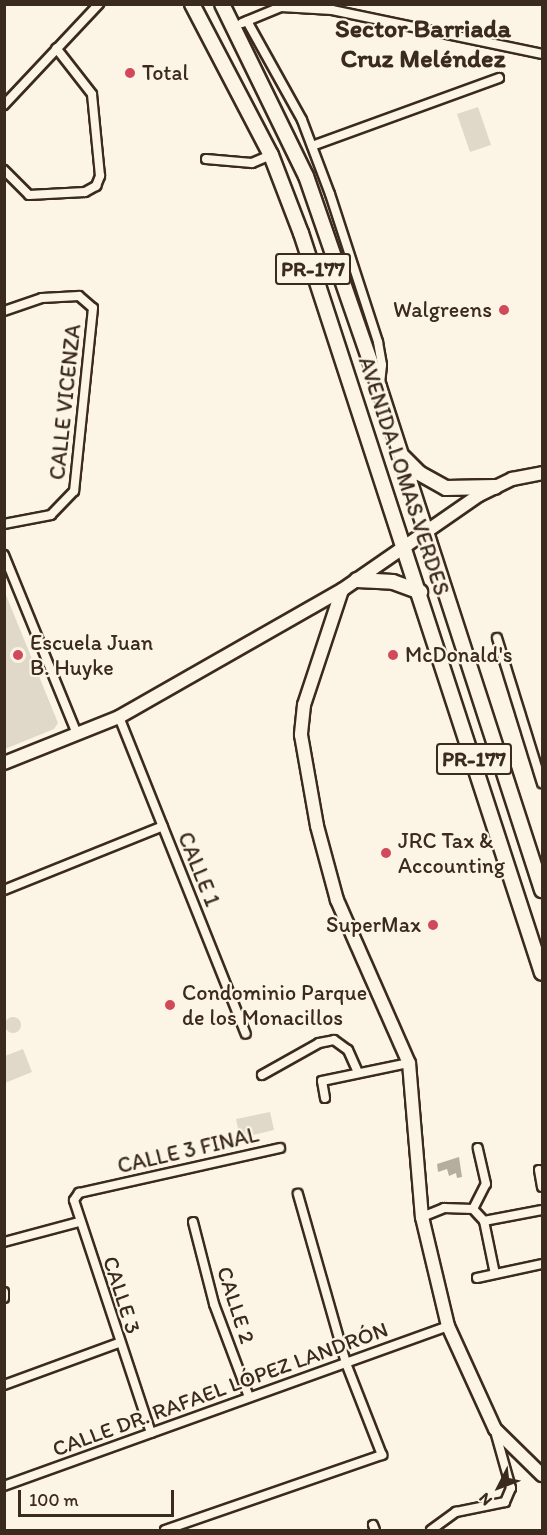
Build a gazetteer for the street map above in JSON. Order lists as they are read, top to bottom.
{
  "streets": {
    "main road": ["PR-177", "AVENIDA LOMAS VERDES"],
    "street": [
      "CALLE VICENZA",
      "CALLE 1",
      "CALLE 3 FINAL",
      "CALLE 3",
      "CALLE 2",
      "CALLE DR. RAFAEL LÓPEZ LANDRÓN"
    ]
  },
  "crossings": [
    ["CALLE 3 FINAL", "CALLE 3"],
    ["CALLE 3", "CALLE DR. RAFAEL LÓPEZ LANDRÓN"],
    ["CALLE 2", "CALLE DR. RAFAEL LÓPEZ LANDRÓN"]
  ],
  "districts": ["Sector Barriada Cruz Meléndez"],
  "places": [
    "Total",
    "Walgreens",
    "Escuela Juan B. Huyke",
    "McDonald's",
    "JRC Tax & Accounting",
    "SuperMax",
    "Condominio Parque de los Monacillos"
  ],
  "scale_bar": "100 m",
  "north": "bottom left"
}
